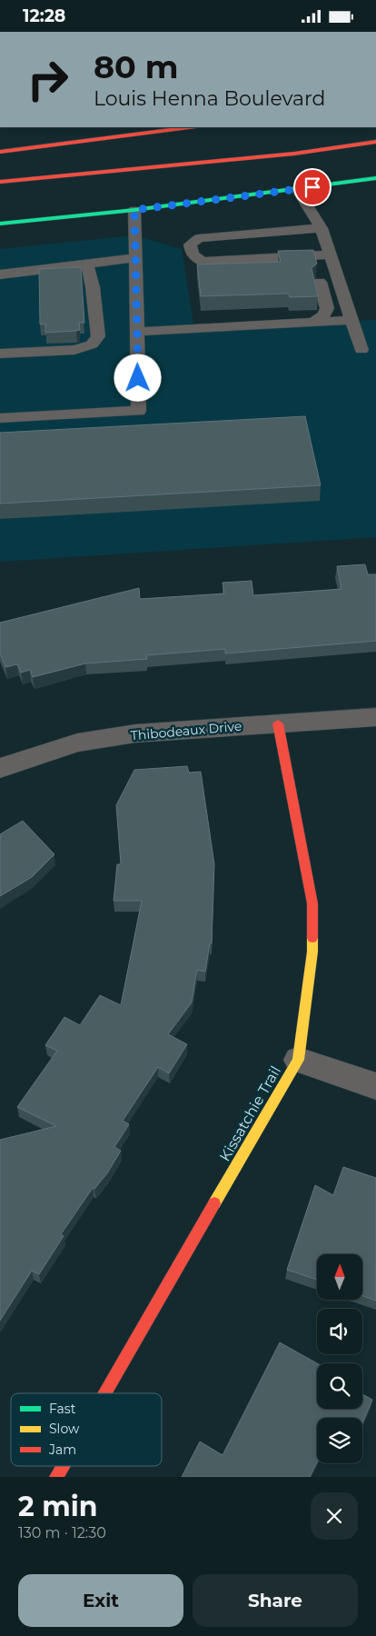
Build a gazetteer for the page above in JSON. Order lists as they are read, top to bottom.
{
  "streets": {
    "main road": ["Kissatchie Trail"],
    "street": ["Thibodeaux Drive"]
  },
  "crossings": [
    ["Thibodeaux Drive", "Kissatchie Trail"]
  ],
  "legend": ["Fast", "Slow", "Jam"],
  "north": "top",
  "page": {
    "status": "12:28",
    "turn": ["80 m", "Louis Henna Boulevard"],
    "heading": ["2 min", "130 m · 12:30"],
    "buttons": ["Exit", "Share"]
  }
}
